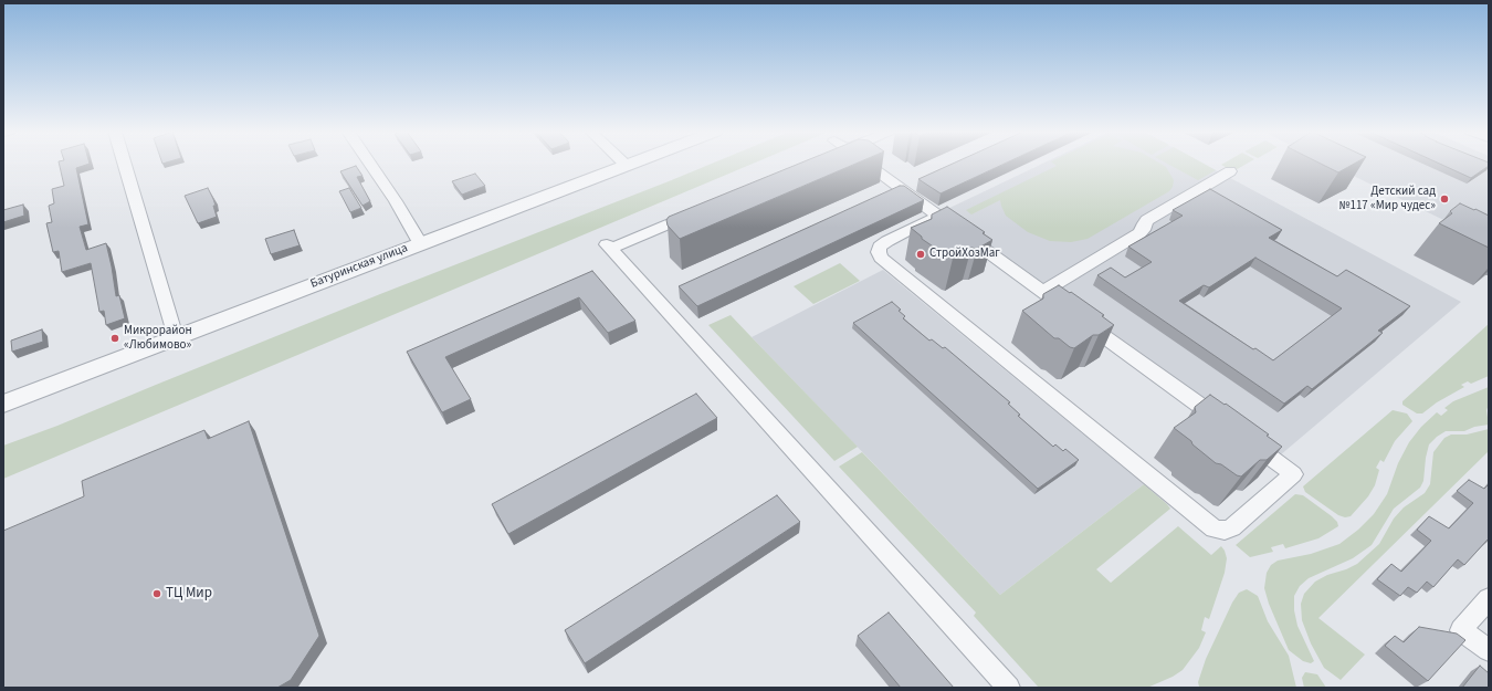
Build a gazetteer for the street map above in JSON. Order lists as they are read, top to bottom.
{
  "streets": {
    "street": ["Батуринская улица"]
  },
  "places": [
    "Детский сад №117 «Мир чудес»",
    "СтройХозМаг",
    "Микрорайон «Любимово»",
    "ТЦ Мир"
  ]
}
